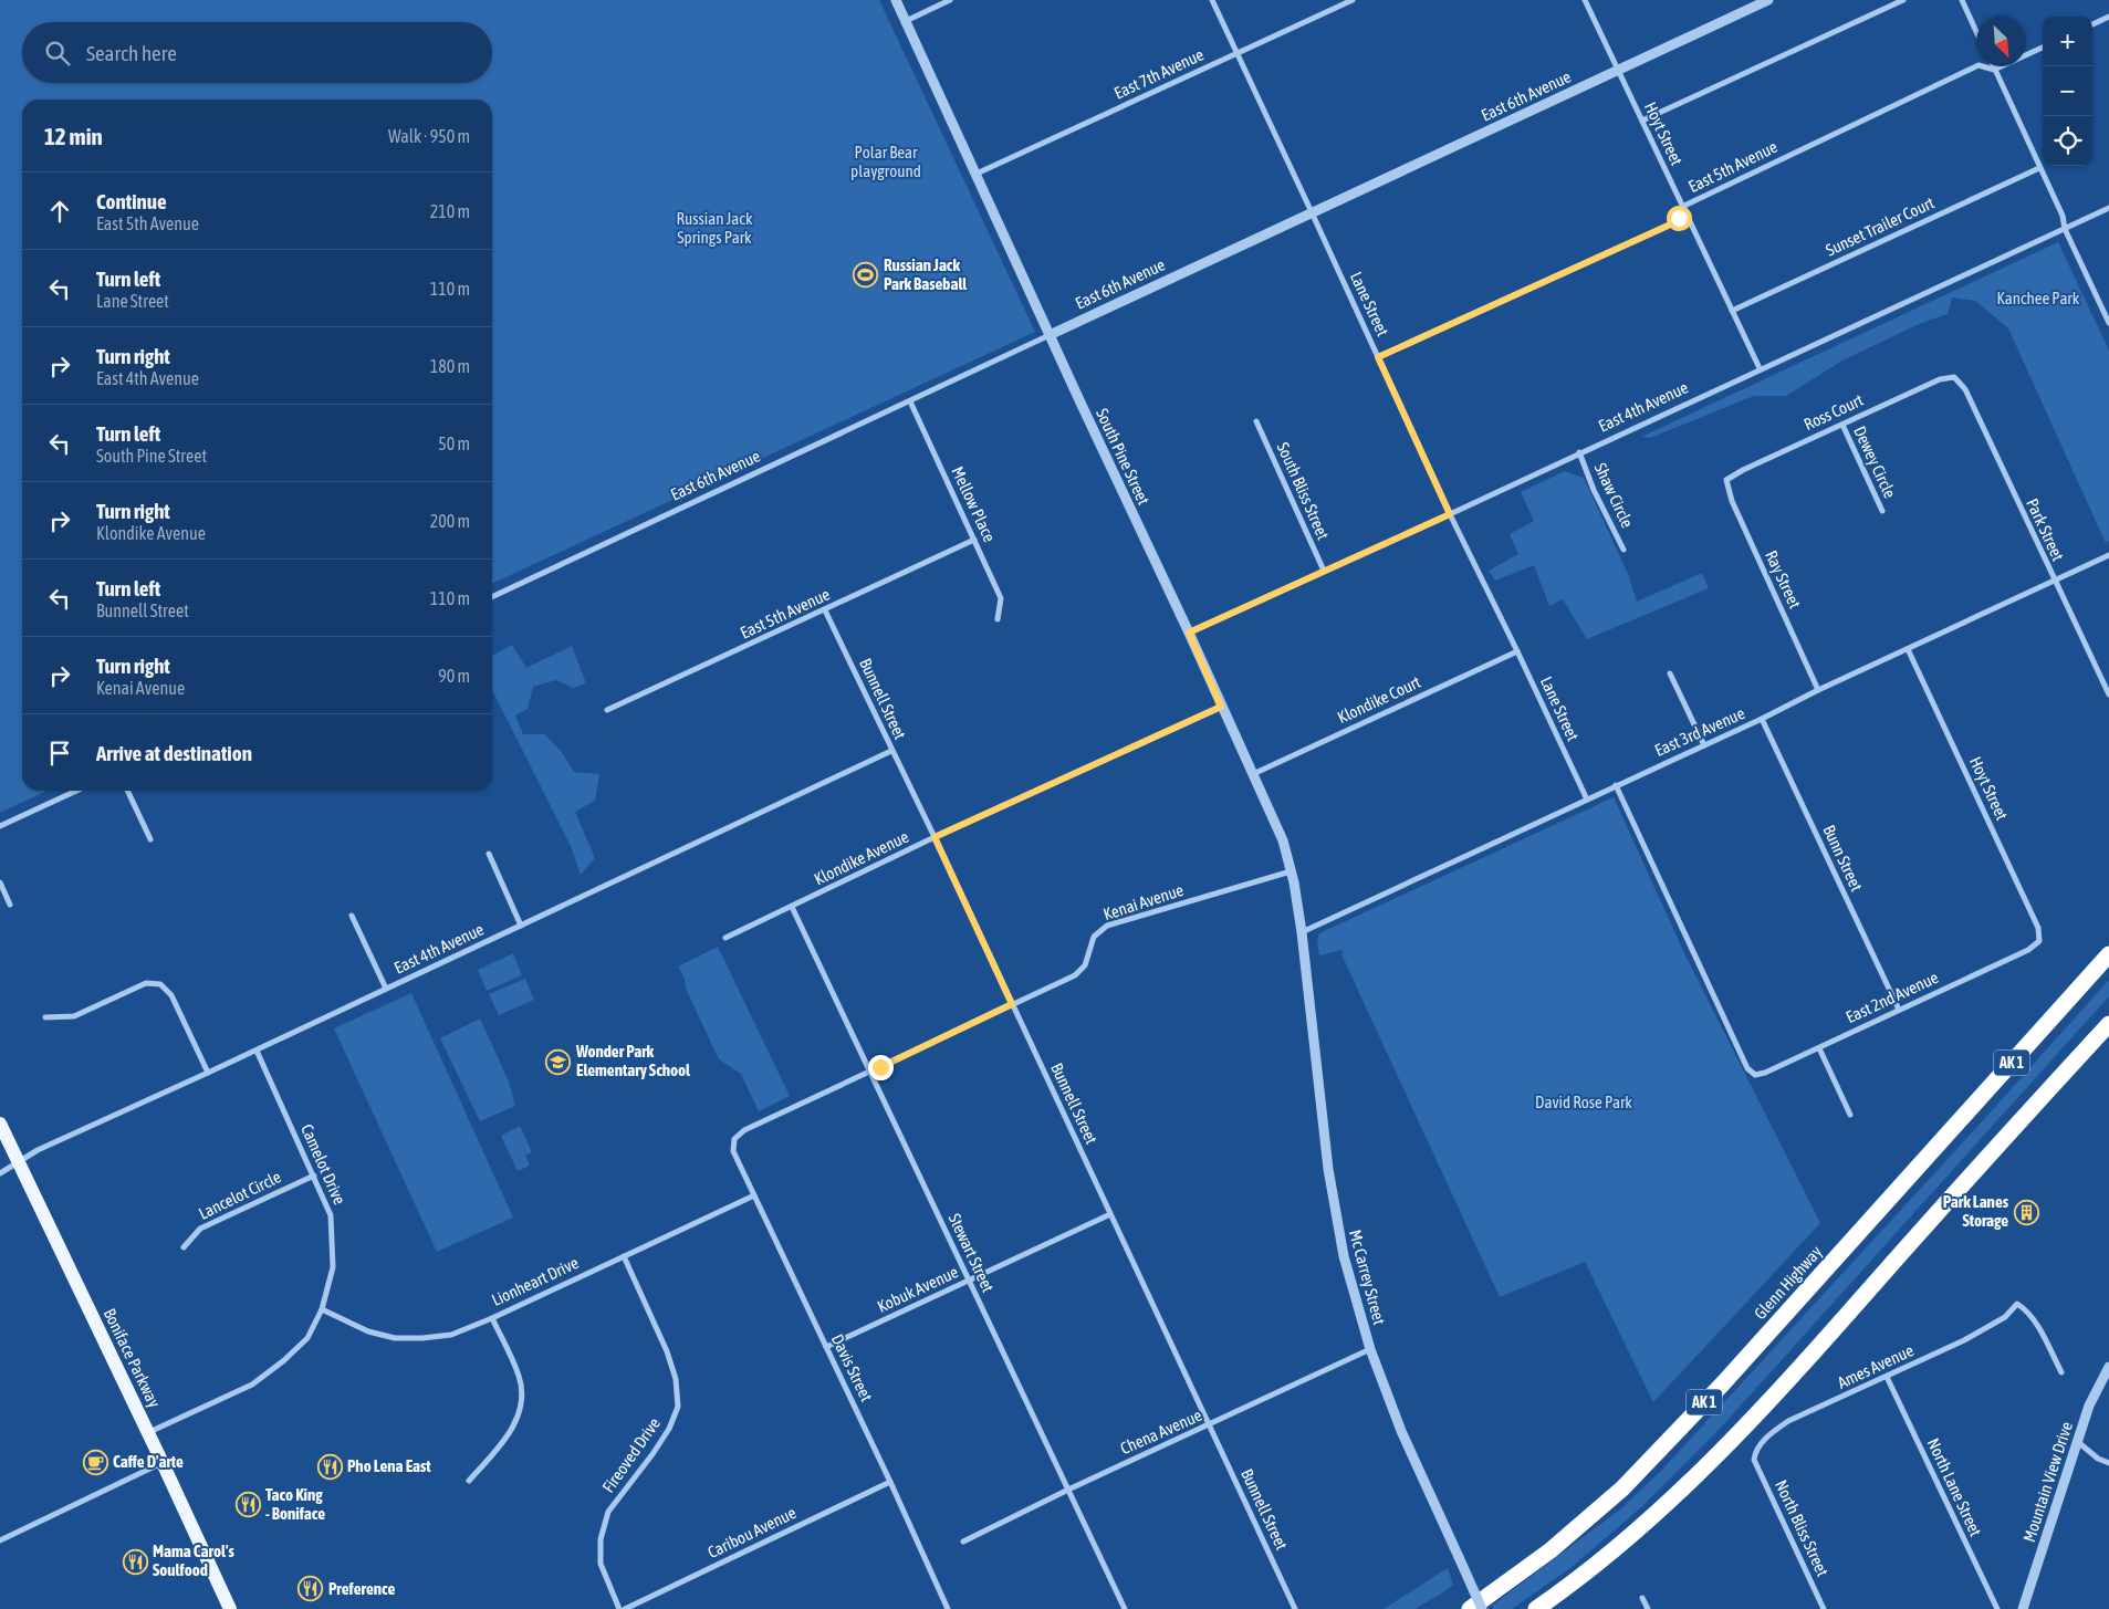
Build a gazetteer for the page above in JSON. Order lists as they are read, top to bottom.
{
  "streets": {
    "highway": ["AK 1", "Glenn Highway"],
    "main road": ["Boniface Parkway"],
    "street": [
      "East 7th Avenue",
      "East 6th Avenue",
      "Hoyt Street",
      "East 5th Avenue",
      "Sunset Trailer Court",
      "Lane Street",
      "East 4th Avenue",
      "Ross Court",
      "South Pine Street",
      "Dewey Circle",
      "South Bliss Street",
      "Shaw Circle",
      "Mellow Place",
      "Park Street",
      "Ray Street",
      "Bunnell Street",
      "Klondike Court",
      "East 3rd Avenue",
      "Klondike Avenue",
      "Bunn Street",
      "Kenai Avenue",
      "East 2nd Avenue",
      "Camelot Drive",
      "Lancelot Circle",
      "Stewart Street",
      "Mc Carrey Street",
      "Lionheart Drive",
      "Kobuk Avenue",
      "Ames Avenue",
      "Davis Street",
      "Chena Avenue",
      "Fireoved Drive",
      "Mountain View Drive",
      "North Lane Street",
      "North Bliss Street",
      "Caribou Avenue"
    ]
  },
  "crossings": [
    ["East 7th Avenue", "Lane Street"],
    ["East 7th Avenue", "South Pine Street"],
    ["East 6th Avenue", "Hoyt Street"],
    ["East 6th Avenue", "Lane Street"],
    ["East 6th Avenue", "South Pine Street"],
    ["East 6th Avenue", "Mellow Place"],
    ["Hoyt Street", "East 5th Avenue"],
    ["Hoyt Street", "Sunset Trailer Court"],
    ["Hoyt Street", "East 4th Avenue"],
    ["Hoyt Street", "East 3rd Avenue"],
    ["Hoyt Street", "East 2nd Avenue"],
    ["East 5th Avenue", "Lane Street"],
    ["East 5th Avenue", "Mellow Place"],
    ["East 5th Avenue", "Bunnell Street"],
    ["Lane Street", "East 4th Avenue"],
    ["Lane Street", "Klondike Court"],
    ["Lane Street", "East 3rd Avenue"],
    ["East 4th Avenue", "South Pine Street"],
    ["East 4th Avenue", "South Bliss Street"],
    ["East 4th Avenue", "Shaw Circle"],
    ["East 4th Avenue", "Bunnell Street"],
    ["East 4th Avenue", "Camelot Drive"],
    ["East 4th Avenue", "Boniface Parkway"],
    ["Ross Court", "Dewey Circle"],
    ["Ross Court", "Park Street"],
    ["Ross Court", "Ray Street"],
    ["South Pine Street", "Klondike Court"],
    ["South Pine Street", "East 3rd Avenue"],
    ["South Pine Street", "Klondike Avenue"],
    ["South Pine Street", "Kenai Avenue"],
    ["South Pine Street", "Mc Carrey Street"],
    ["Park Street", "East 3rd Avenue"],
    ["Ray Street", "East 3rd Avenue"],
    ["Bunnell Street", "Klondike Avenue"],
    ["Bunnell Street", "Kenai Avenue"],
    ["Bunnell Street", "Kobuk Avenue"],
    ["Bunnell Street", "Chena Avenue"],
    ["East 3rd Avenue", "Bunn Street"],
    ["East 3rd Avenue", "East 2nd Avenue"],
    ["East 3rd Avenue", "Mc Carrey Street"],
    ["Klondike Avenue", "Stewart Street"],
    ["Bunn Street", "East 2nd Avenue"],
    ["Kenai Avenue", "Stewart Street"],
    ["Kenai Avenue", "Davis Street"],
    ["Camelot Drive", "Lancelot Circle"],
    ["Camelot Drive", "Lionheart Drive"],
    ["Camelot Drive", "Boniface Parkway"],
    ["Stewart Street", "Kobuk Avenue"],
    ["Stewart Street", "Chena Avenue"],
    ["Mc Carrey Street", "Chena Avenue"],
    ["Lionheart Drive", "Davis Street"],
    ["Lionheart Drive", "Fireoved Drive"],
    ["Kobuk Avenue", "Davis Street"],
    ["Ames Avenue", "North Lane Street"],
    ["Ames Avenue", "North Bliss Street"],
    ["Davis Street", "Caribou Avenue"]
  ],
  "parks": [
    "Polar Bear playground",
    "Russian Jack Springs Park",
    "Kanchee Park",
    "David Rose Park"
  ],
  "places": {
    "sports": ["Russian Jack Park Baseball"],
    "school or university": ["Wonder Park Elementary School"],
    "building": ["Park Lanes Storage"],
    "cafe": ["Caffe D'arte"],
    "restaurant": [
      "Pho Lena East",
      "Taco King - Boniface",
      "Mama Carol's Soulfood",
      "Preference"
    ]
  },
  "north": "bottom right",
  "page": {
    "map_buttons": ["+", "−"],
    "search": "Search here",
    "heading": ["12 min", "Walk · 950 m"],
    "list": [
      ["Continue", "East 5th Avenue", "210 m"],
      ["Turn left", "Lane Street", "110 m"],
      ["Turn right", "East 4th Avenue", "180 m"],
      ["Turn left", "South Pine Street", "50 m"],
      ["Turn right", "Klondike Avenue", "200 m"],
      ["Turn left", "Bunnell Street", "110 m"],
      ["Turn right", "Kenai Avenue", "90 m"],
      "Arrive at destination"
    ]
  }
}
